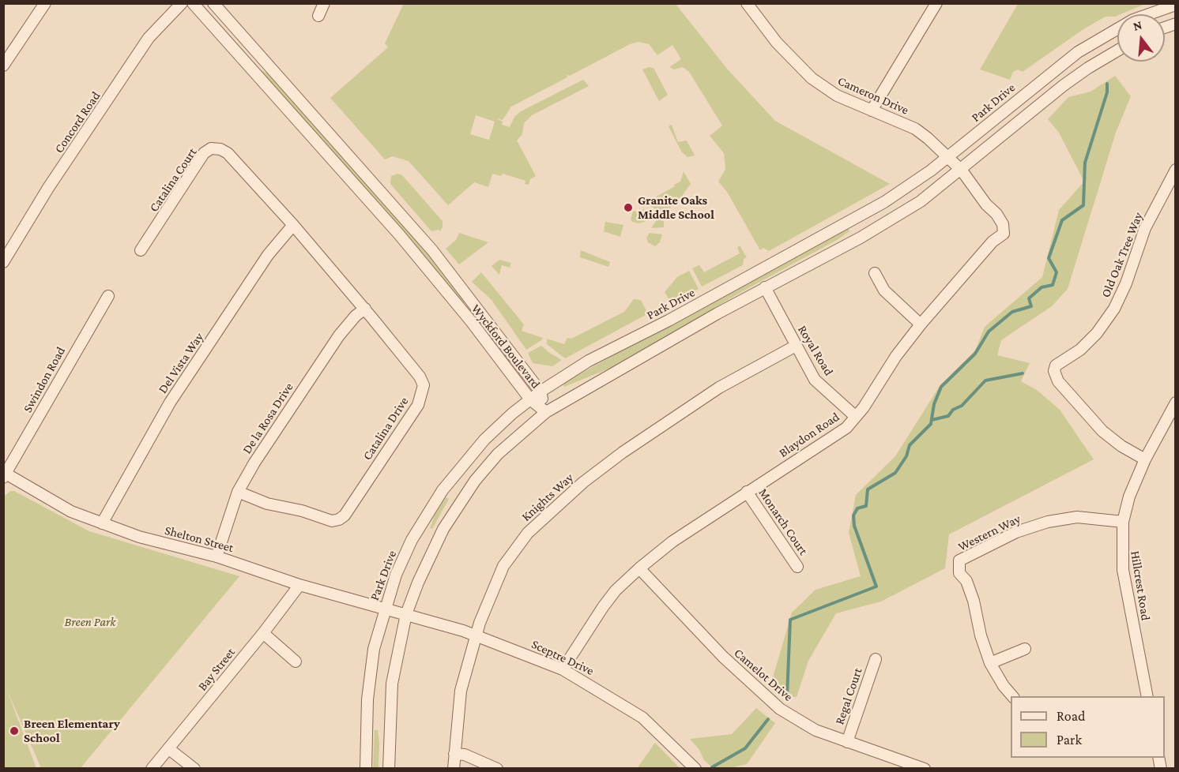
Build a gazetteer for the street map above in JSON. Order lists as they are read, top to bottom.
{
  "streets": {
    "street": [
      "Cameron Drive",
      "Park Drive",
      "Concord Road",
      "Catalina Court",
      "Old Oak Tree Way",
      "Wyckford Boulevard",
      "Royal Road",
      "Del Vista Way",
      "Swindon Road",
      "De la Rosa Drive",
      "Catalina Drive",
      "Blaydon Road",
      "Knights Way",
      "Monarch Court",
      "Western Way",
      "Shelton Street",
      "Hillcrest Road",
      "Sceptre Drive",
      "Bay Street",
      "Camelot Drive",
      "Regal Court"
    ]
  },
  "crossings": [
    ["Cameron Drive", "Park Drive"],
    ["Cameron Drive", "Blaydon Road"],
    ["Park Drive", "Wyckford Boulevard"],
    ["Park Drive", "Royal Road"],
    ["Park Drive", "Blaydon Road"],
    ["Park Drive", "Shelton Street"],
    ["Park Drive", "Sceptre Drive"],
    ["Catalina Court", "Del Vista Way"],
    ["Catalina Court", "Catalina Drive"],
    ["Old Oak Tree Way", "Hillcrest Road"],
    ["Royal Road", "Blaydon Road"],
    ["Royal Road", "Knights Way"],
    ["Del Vista Way", "Catalina Drive"],
    ["Del Vista Way", "Shelton Street"],
    ["Swindon Road", "Shelton Street"],
    ["De la Rosa Drive", "Catalina Drive"],
    ["De la Rosa Drive", "Shelton Street"],
    ["Blaydon Road", "Monarch Court"],
    ["Blaydon Road", "Sceptre Drive"],
    ["Blaydon Road", "Camelot Drive"],
    ["Knights Way", "Sceptre Drive"],
    ["Western Way", "Hillcrest Road"],
    ["Shelton Street", "Sceptre Drive"],
    ["Shelton Street", "Bay Street"],
    ["Camelot Drive", "Regal Court"]
  ],
  "parks": ["Breen Park"],
  "places": ["Granite Oaks Middle School", "Breen Elementary School"],
  "legend": ["Road", "Park"],
  "north": "top"
}
